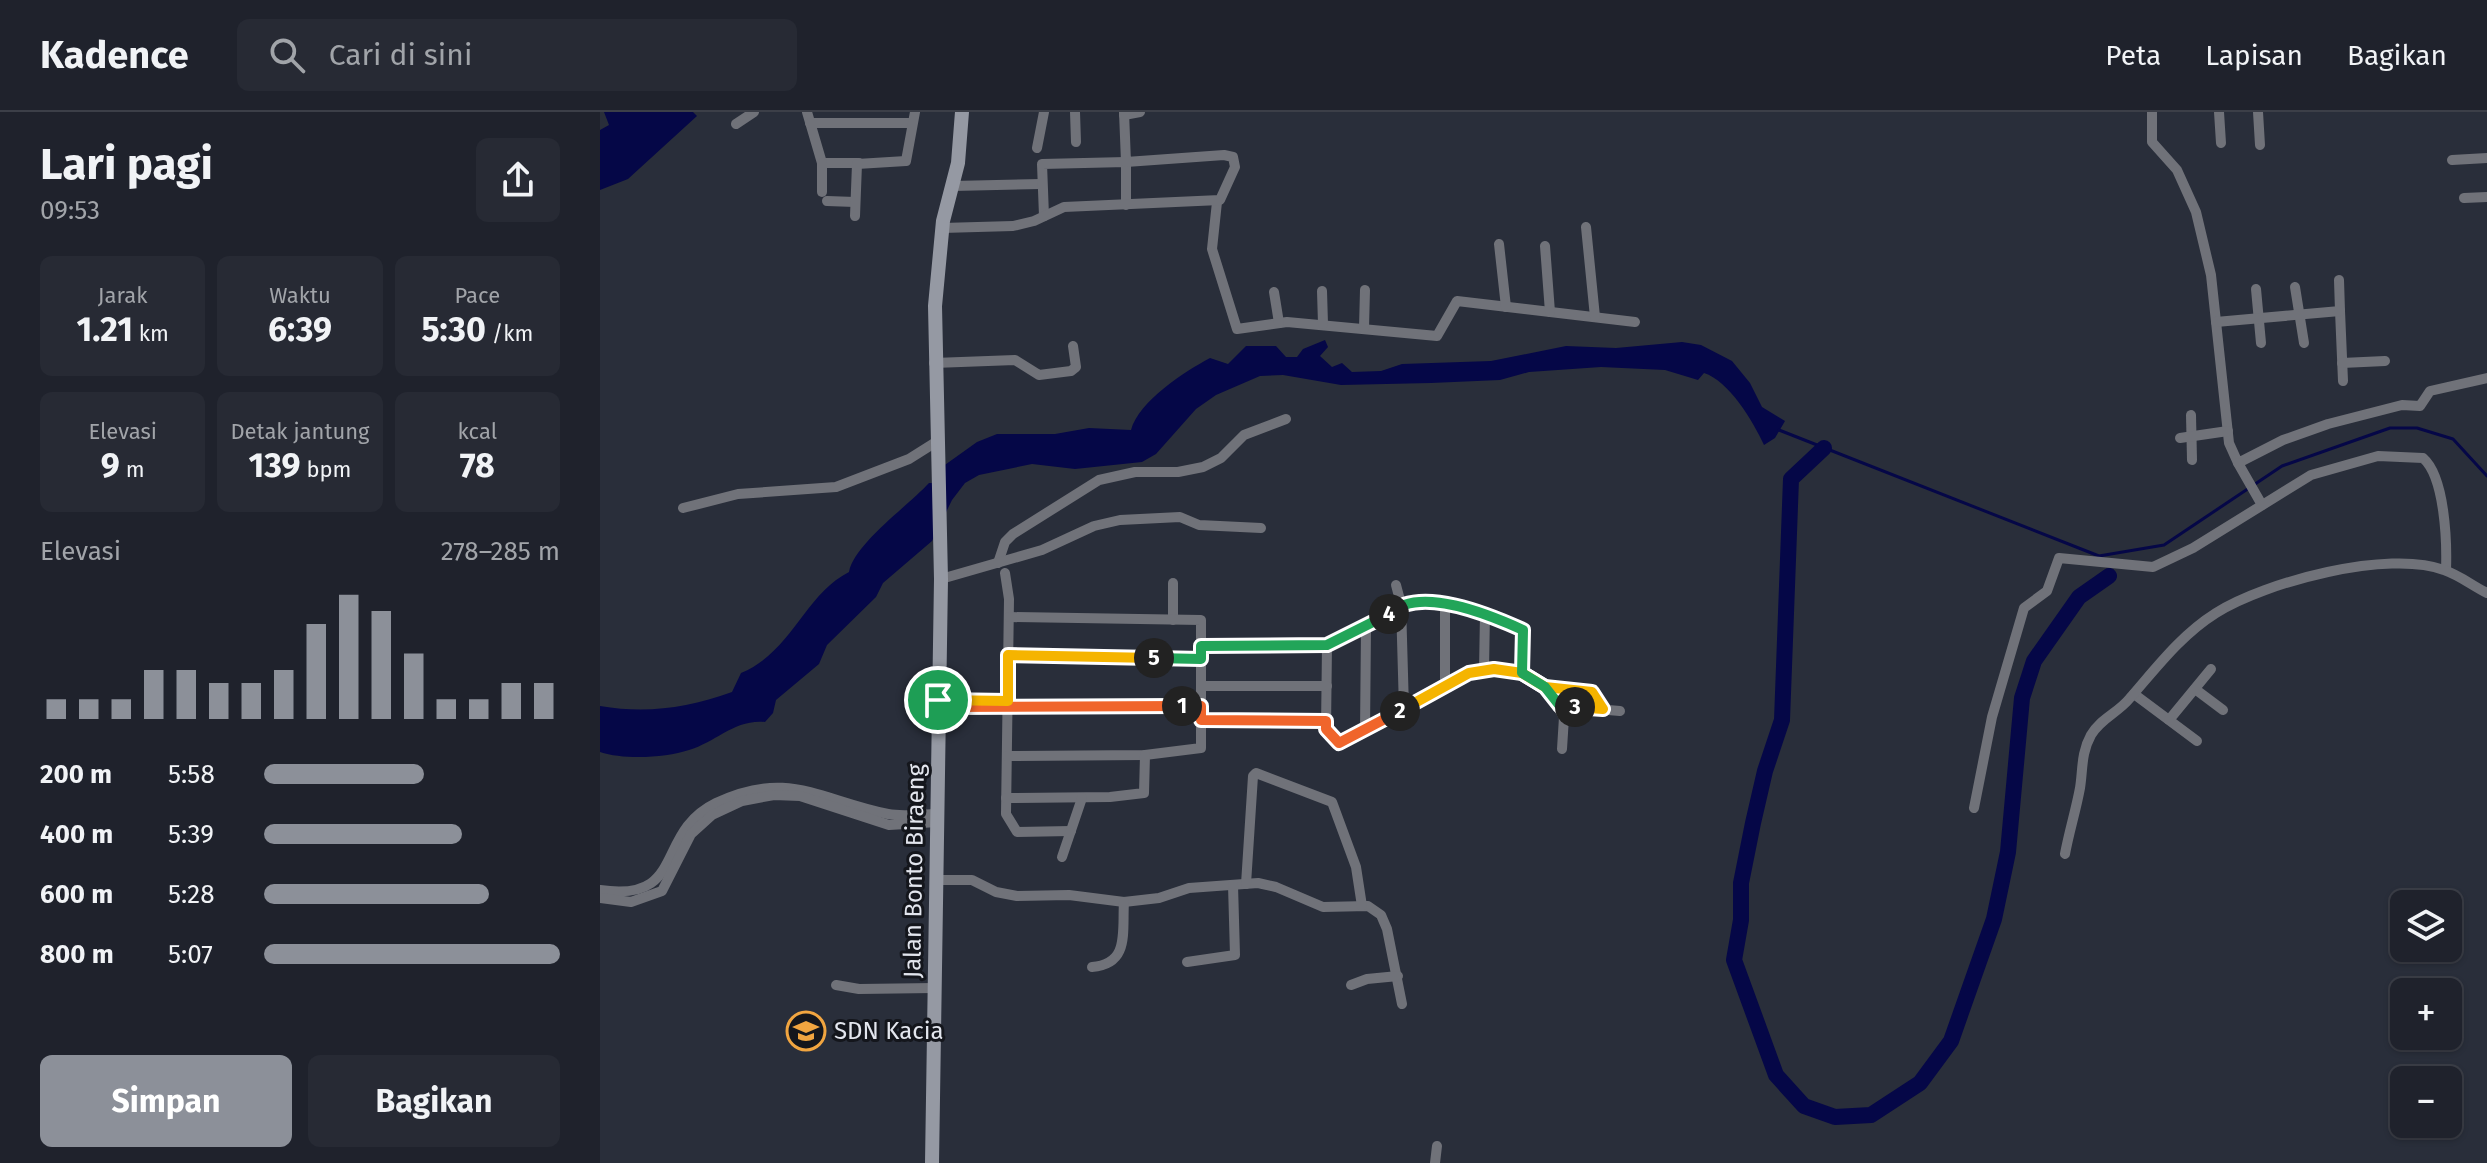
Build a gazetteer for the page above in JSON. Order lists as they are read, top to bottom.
{
  "streets": {
    "street": ["Jalan Bonto Biraeng"]
  },
  "places": {
    "school or university": ["SDN Kacia"]
  },
  "page": {
    "header": "Kadence",
    "search": "Cari di sini",
    "nav": ["Peta", "Lapisan", "Bagikan"],
    "heading": ["Lari pagi", "09:53"],
    "stats": [
      ["Jarak", "1.21 km"],
      ["Waktu", "6:39"],
      ["Pace", "5:30 /km"],
      ["Elevasi", "9 m"],
      ["Detak jantung", "139 bpm"],
      ["kcal", "78"]
    ],
    "chart": ["Elevasi", "278–285 m"],
    "pins": [
      "4",
      "5",
      "1",
      "3",
      "2"
    ],
    "list": [
      {
        "name": "200 m",
        "note": "5:58"
      },
      {
        "name": "400 m",
        "note": "5:39"
      },
      {
        "name": "600 m",
        "note": "5:28"
      },
      {
        "name": "800 m",
        "note": "5:07"
      }
    ],
    "map_buttons": ["+", "−"],
    "buttons": ["Simpan", "Bagikan"]
  }
}
